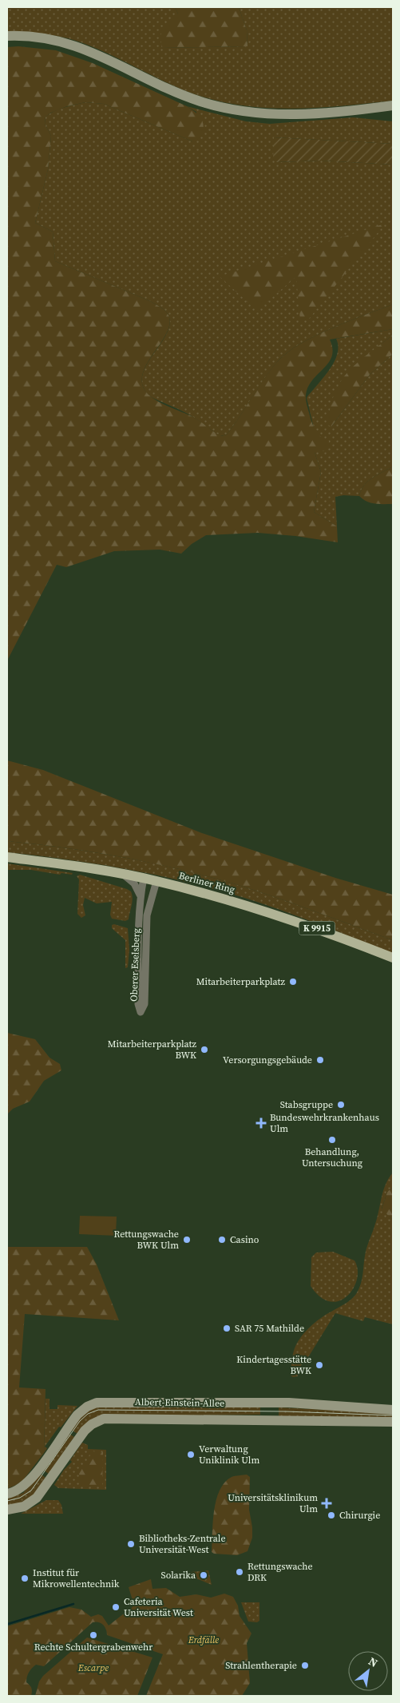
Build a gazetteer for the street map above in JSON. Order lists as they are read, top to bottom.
{
  "streets": {
    "main road": ["Berliner Ring", "K 9915"],
    "street": ["Oberer Eselsberg", "Albert-Einstein-Allee"]
  },
  "crossings": [
    ["Berliner Ring", "Oberer Eselsberg"]
  ],
  "parks": ["Erdfälle", "Escarpe"],
  "places": {
    "other": [
      "Mitarbeiterparkplatz",
      "Mitarbeiterparkplatz BWK",
      "Versorgungsgebäude",
      "Stabsgruppe",
      "Behandlung, Untersuchung",
      "Rettungswache BWK Ulm",
      "Casino",
      "SAR 75 Mathilde",
      "Kindertagesstätte BWK",
      "Verwaltung Uniklinik Ulm",
      "Chirurgie",
      "Bibliotheks-Zentrale Universität-West",
      "Rettungswache DRK",
      "Solarika",
      "Institut für Mikrowellentechnik",
      "Cafeteria Universität West",
      "Rechte Schultergrabenwehr",
      "Strahlentherapie"
    ],
    "health": ["Bundeswehrkrankenhaus Ulm", "Universitätsklinikum Ulm"]
  },
  "north": "top right"
}
